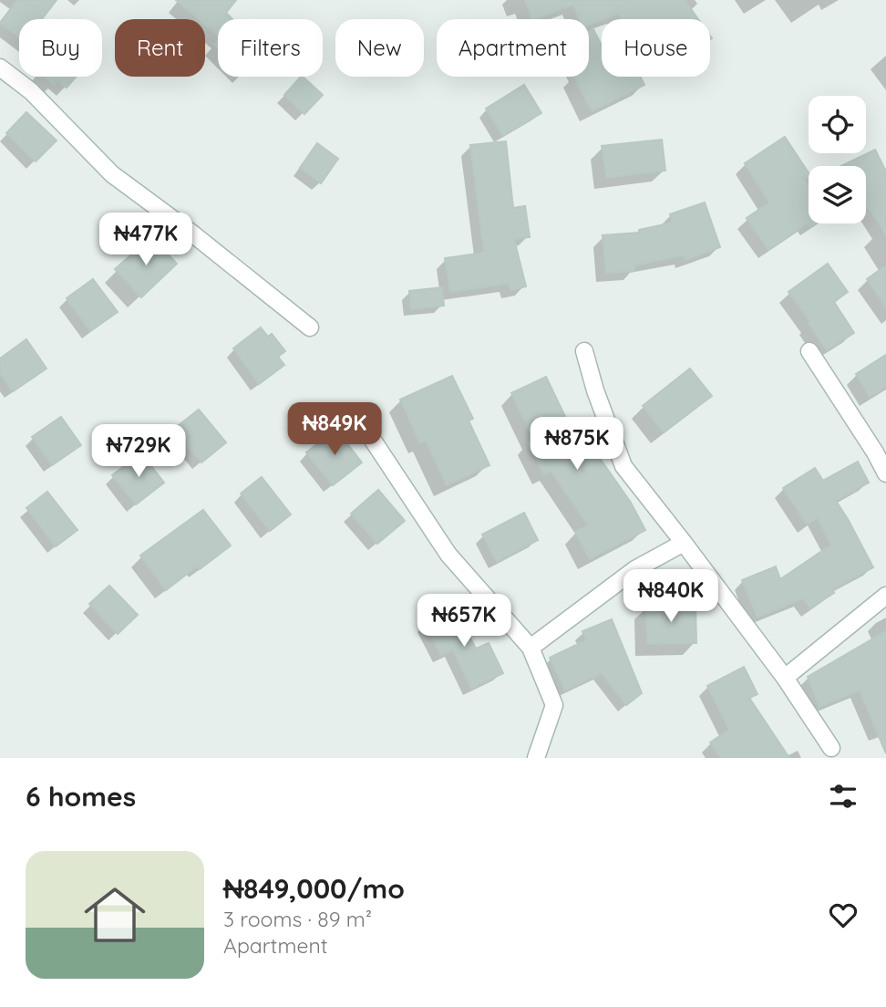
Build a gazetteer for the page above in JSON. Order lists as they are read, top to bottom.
{
  "page": {
    "chip": [
      "Buy",
      "Rent",
      "Filters",
      "New",
      "Apartment",
      "House"
    ],
    "price": [
      "₦477K",
      "₦849K",
      "₦875K",
      "₦729K",
      "₦840K",
      "₦657K"
    ],
    "heading": "6 homes",
    "list": [
      {
        "name": "₦849,000/mo",
        "note": "3 rooms · 89 m² · Apartment"
      }
    ]
  }
}
